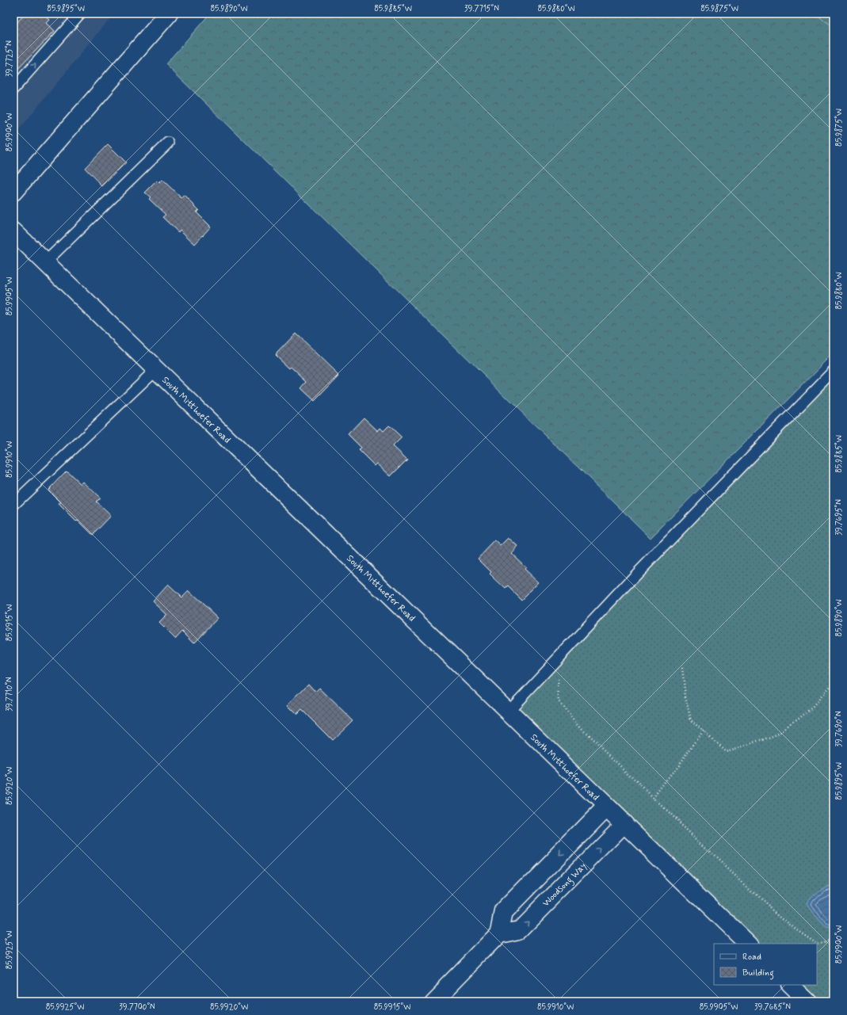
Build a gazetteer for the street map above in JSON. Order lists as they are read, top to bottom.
{
  "streets": {
    "main road": ["South Mitthoefer Road", "Woodsong Way"]
  },
  "crossings": [
    ["South Mitthoefer Road", "Woodsong Way"]
  ],
  "legend": ["Road", "Building"],
  "coordinates": [
    "85.9895°W",
    "85.9890°W",
    "85.9885°W",
    "39.7715°N",
    "85.9880°W",
    "85.9875°W",
    "39.7725°N",
    "85.9900°W",
    "85.9905°W",
    "85.9910°W",
    "39.7695°N",
    "85.9915°W",
    "39.7710°N",
    "39.7690°N",
    "85.9920°W",
    "85.9925°W",
    "39.7700°N",
    "39.7685°N"
  ]
}
